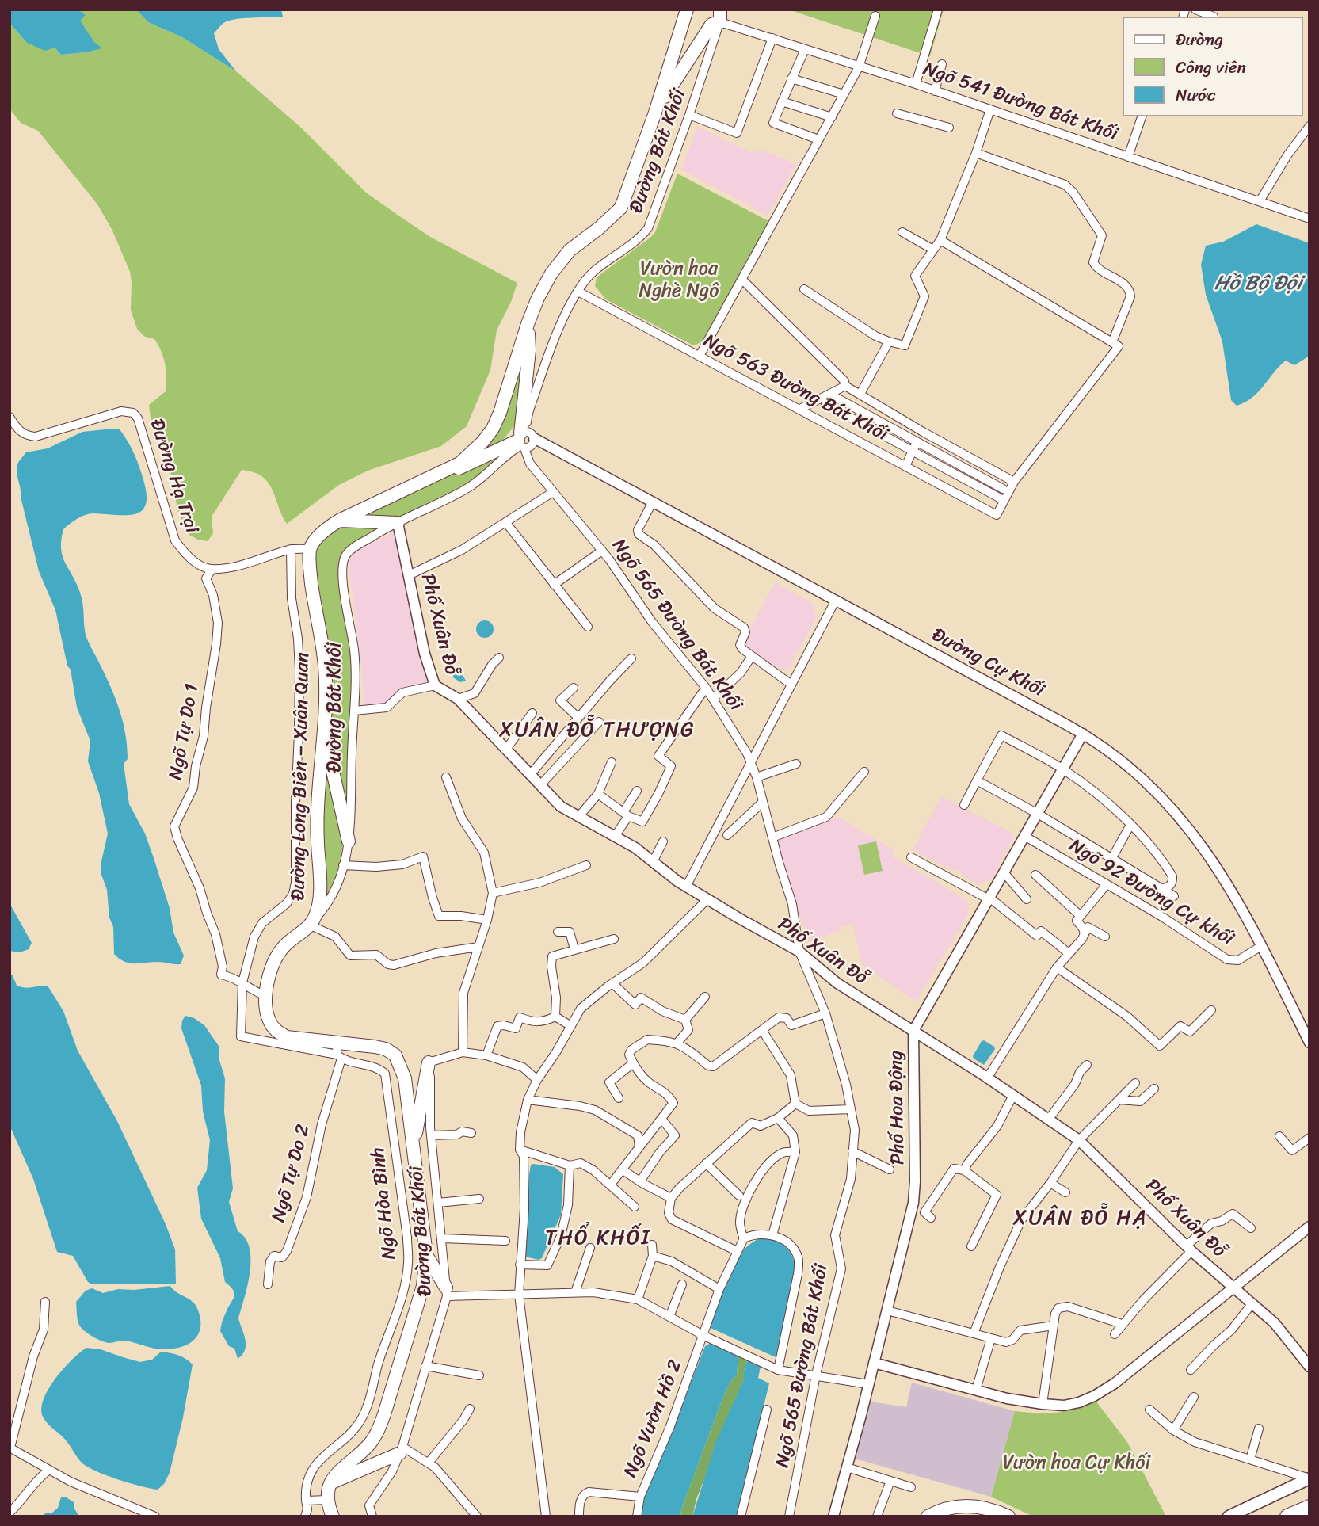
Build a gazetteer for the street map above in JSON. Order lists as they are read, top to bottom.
{
  "streets": {
    "main road": ["Đường Long Biên – Xuân Quan"],
    "street": [
      "Ngõ 541 Đường Bát Khối",
      "Đường Bát Khối",
      "Ngõ 563 Đường Bát Khối",
      "Đường Hạ Trại",
      "Phố Xuân Đỗ",
      "Ngõ 565 Đường Bát Khối",
      "Đường Cự Khối",
      "Ngõ Tự Do 1",
      "Ngõ 92 Đường Cự khối",
      "Phố Hoa Động",
      "Ngõ Tự Do 2",
      "Ngõ Hòa Bình",
      "Ngõ Vườn Hồ 2"
    ]
  },
  "crossings": [
    ["Ngõ 541 Đường Bát Khối", "Đường Bát Khối"],
    ["Đường Bát Khối", "Ngõ 563 Đường Bát Khối"],
    ["Đường Bát Khối", "Phố Xuân Đỗ"],
    ["Đường Bát Khối", "Ngõ 565 Đường Bát Khối"],
    ["Đường Bát Khối", "Đường Cự Khối"],
    ["Đường Bát Khối", "Đường Long Biên – Xuân Quan"],
    ["Đường Hạ Trại", "Ngõ Tự Do 1"],
    ["Phố Xuân Đỗ", "Ngõ 565 Đường Bát Khối"],
    ["Phố Xuân Đỗ", "Phố Hoa Động"],
    ["Ngõ 565 Đường Bát Khối", "Đường Cự Khối"],
    ["Đường Cự Khối", "Ngõ 92 Đường Cự khối"],
    ["Đường Cự Khối", "Phố Hoa Động"],
    ["Ngõ Tự Do 1", "Đường Long Biên – Xuân Quan"],
    ["Đường Long Biên – Xuân Quan", "Ngõ Tự Do 2"],
    ["Đường Long Biên – Xuân Quan", "Ngõ Hòa Bình"],
    ["Ngõ 92 Đường Cự khối", "Phố Hoa Động"],
    ["Ngõ Tự Do 2", "Ngõ Hòa Bình"]
  ],
  "districts": ["XUÂN ĐỖ THƯỢNG", "XUÂN ĐỖ HẠ", "THỔ KHỐI"],
  "water": ["Hồ Bộ Đội"],
  "parks": ["Vườn hoa Nghè Ngô", "Vườn hoa Cự Khối"],
  "legend": ["Đường", "Công viên", "Nước"]
}
